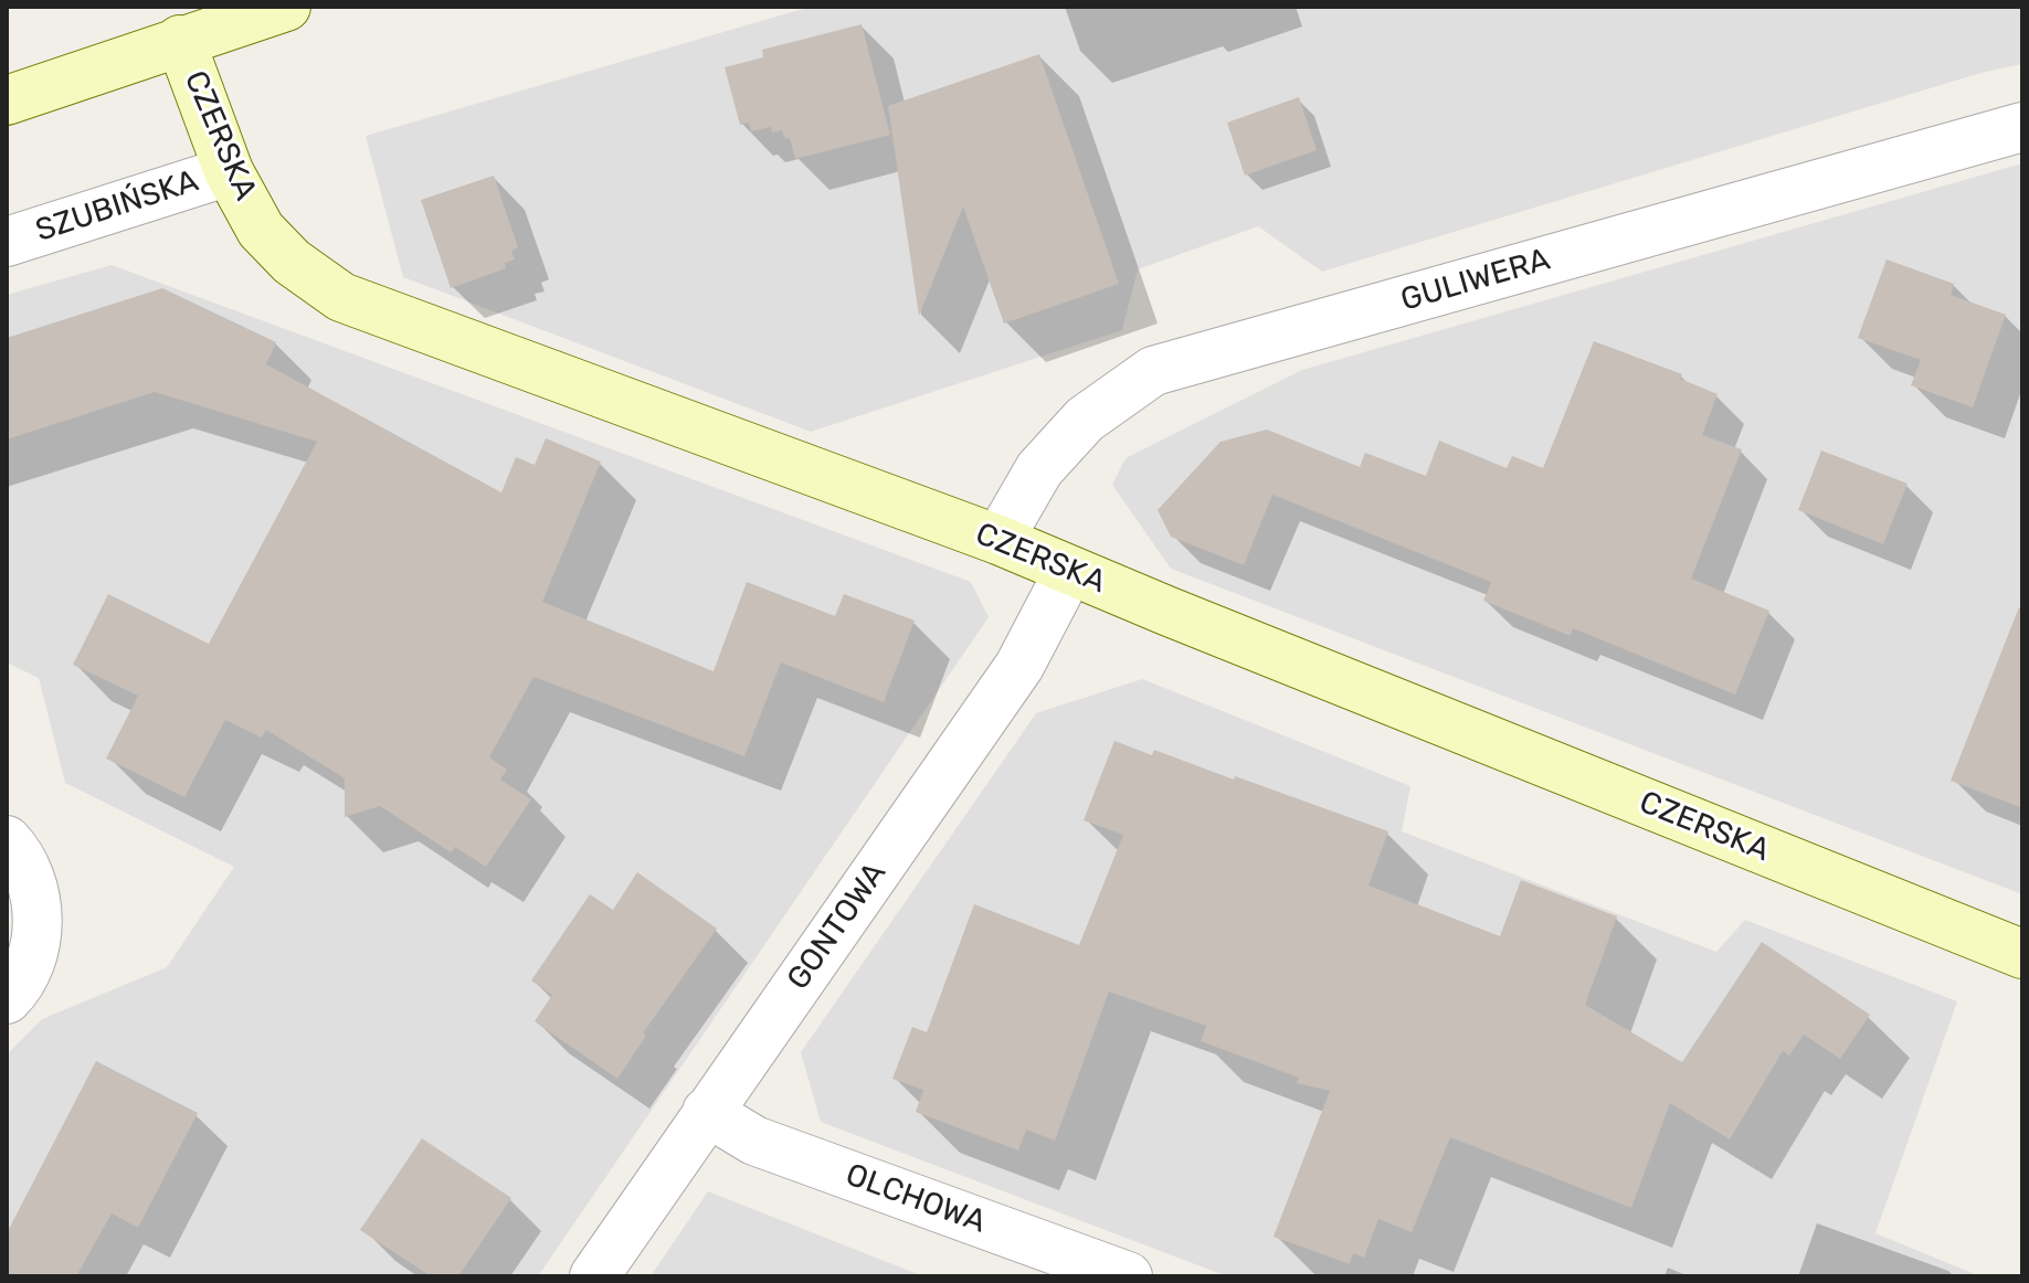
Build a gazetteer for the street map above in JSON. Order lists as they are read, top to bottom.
{
  "streets": {
    "street": [
      "CZERSKA",
      "SZUBIŃSKA",
      "GULIWERA",
      "GONTOWA",
      "OLCHOWA"
    ]
  },
  "crossings": [
    ["CZERSKA", "SZUBIŃSKA"],
    ["CZERSKA", "GULIWERA"],
    ["CZERSKA", "GONTOWA"],
    ["GONTOWA", "OLCHOWA"]
  ]
}
